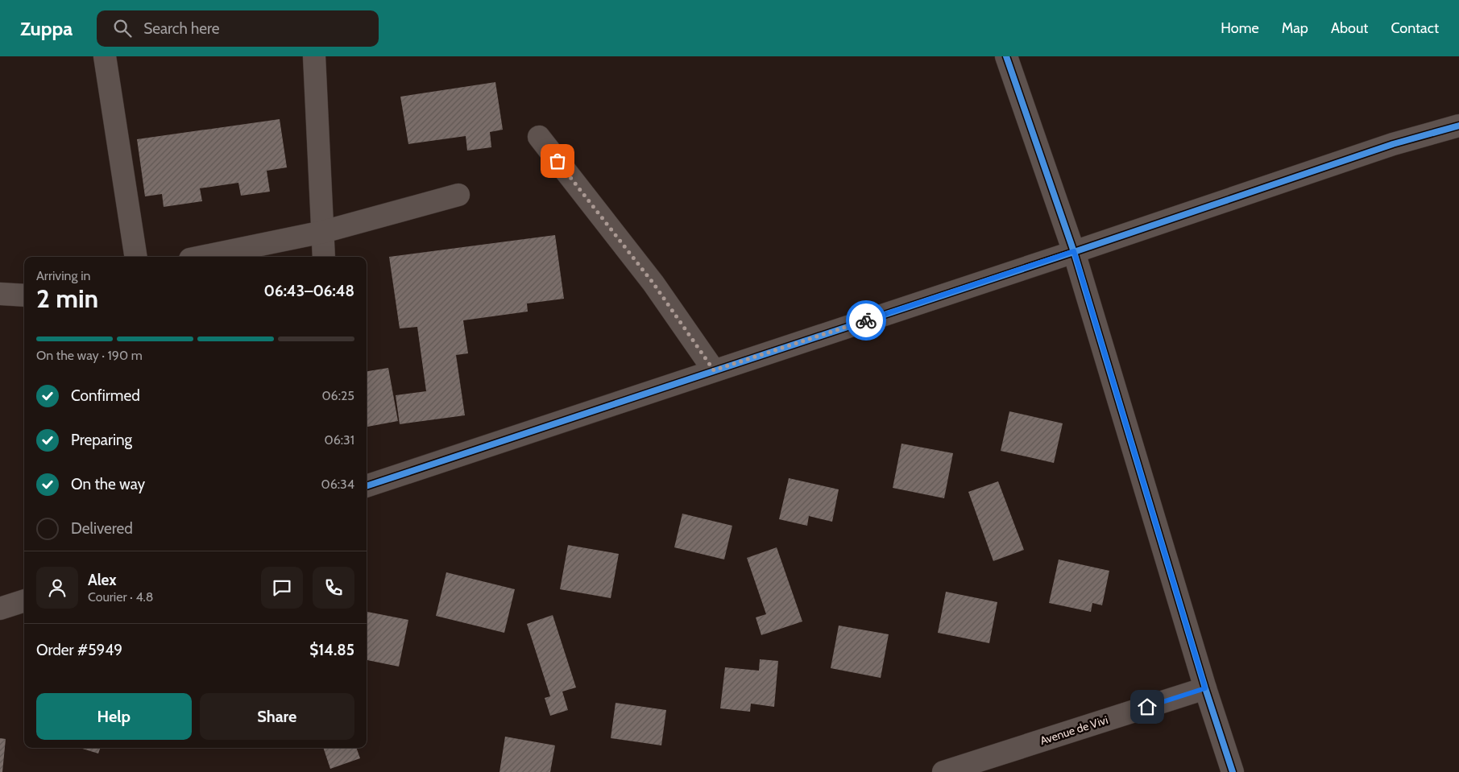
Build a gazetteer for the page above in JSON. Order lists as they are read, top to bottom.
{
  "streets": {
    "street": ["Avenue de Vivi"]
  },
  "page": {
    "header": "Zuppa",
    "search": "Search here",
    "nav": [
      "Home",
      "Map",
      "About",
      "Contact"
    ],
    "heading": ["2 min", "Arriving in", "06:43–06:48"],
    "panel": [
      "Alex",
      "Courier · 4.8",
      "Order #5949",
      "$14.85"
    ],
    "bar": "On the way · 190 m",
    "list": [
      ["Confirmed", "06:25"],
      ["Preparing", "06:31"],
      ["On the way", "06:34"],
      "Delivered"
    ],
    "buttons": ["Help", "Share"]
  }
}
